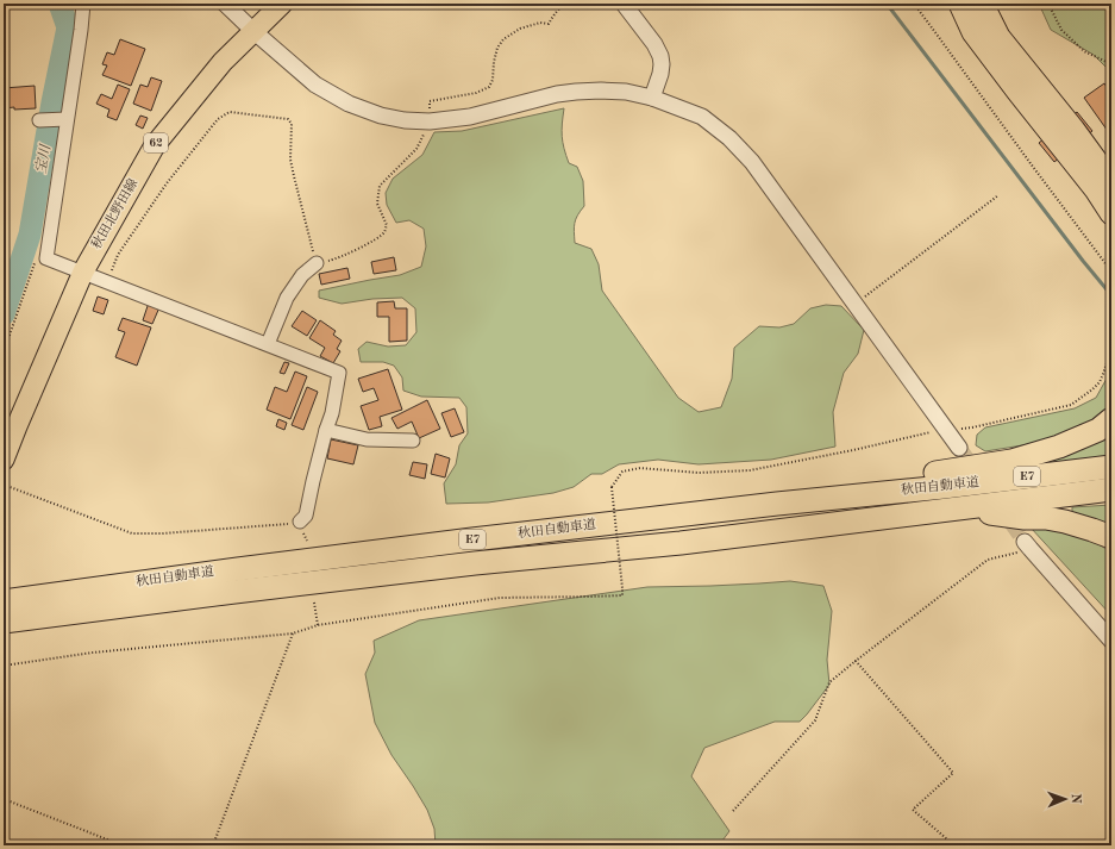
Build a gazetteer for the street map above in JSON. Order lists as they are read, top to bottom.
{
  "streets": {
    "highway": ["E7", "秋田自動車道"],
    "main road": ["62", "秋田北野田線"]
  },
  "water": ["宝川"],
  "north": "right"
}
